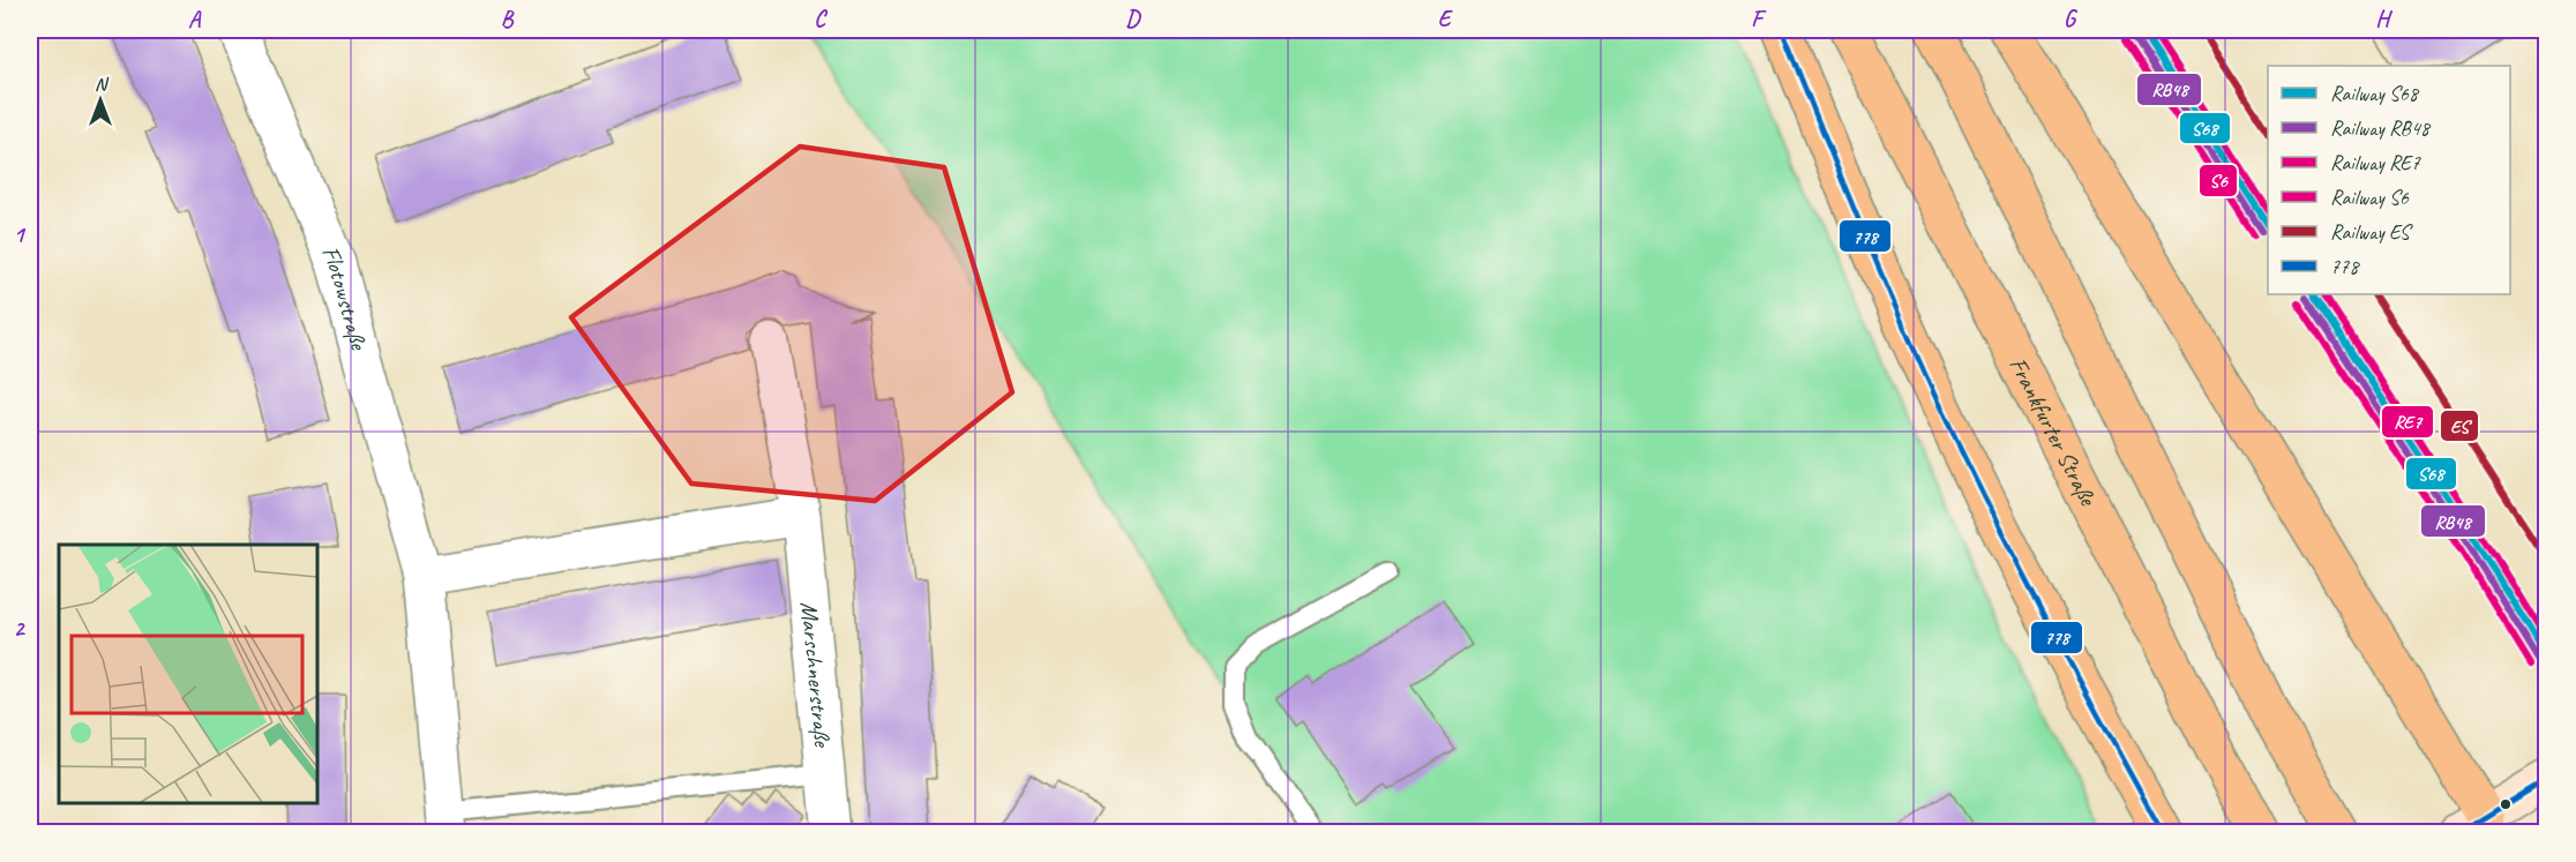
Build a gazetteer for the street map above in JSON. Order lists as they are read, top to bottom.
{
  "streets": {
    "highway": ["Frankfurter Straße"],
    "street": ["Flotowstraße", "Marschnerstraße"]
  },
  "lines": [
    "rail line S68",
    "rail line RE7",
    "rail line ES",
    "transit line 778",
    "rail line RB48",
    "rail line S6"
  ],
  "legend": [
    "Railway S68",
    "Railway RB48",
    "Railway RE7",
    "Railway S6",
    "Railway ES",
    "778"
  ],
  "north": "top",
  "grid": {
    "columns": [
      "A",
      "B",
      "C",
      "D",
      "E",
      "F",
      "G",
      "H"
    ],
    "rows": ["1", "2"]
  }
}
